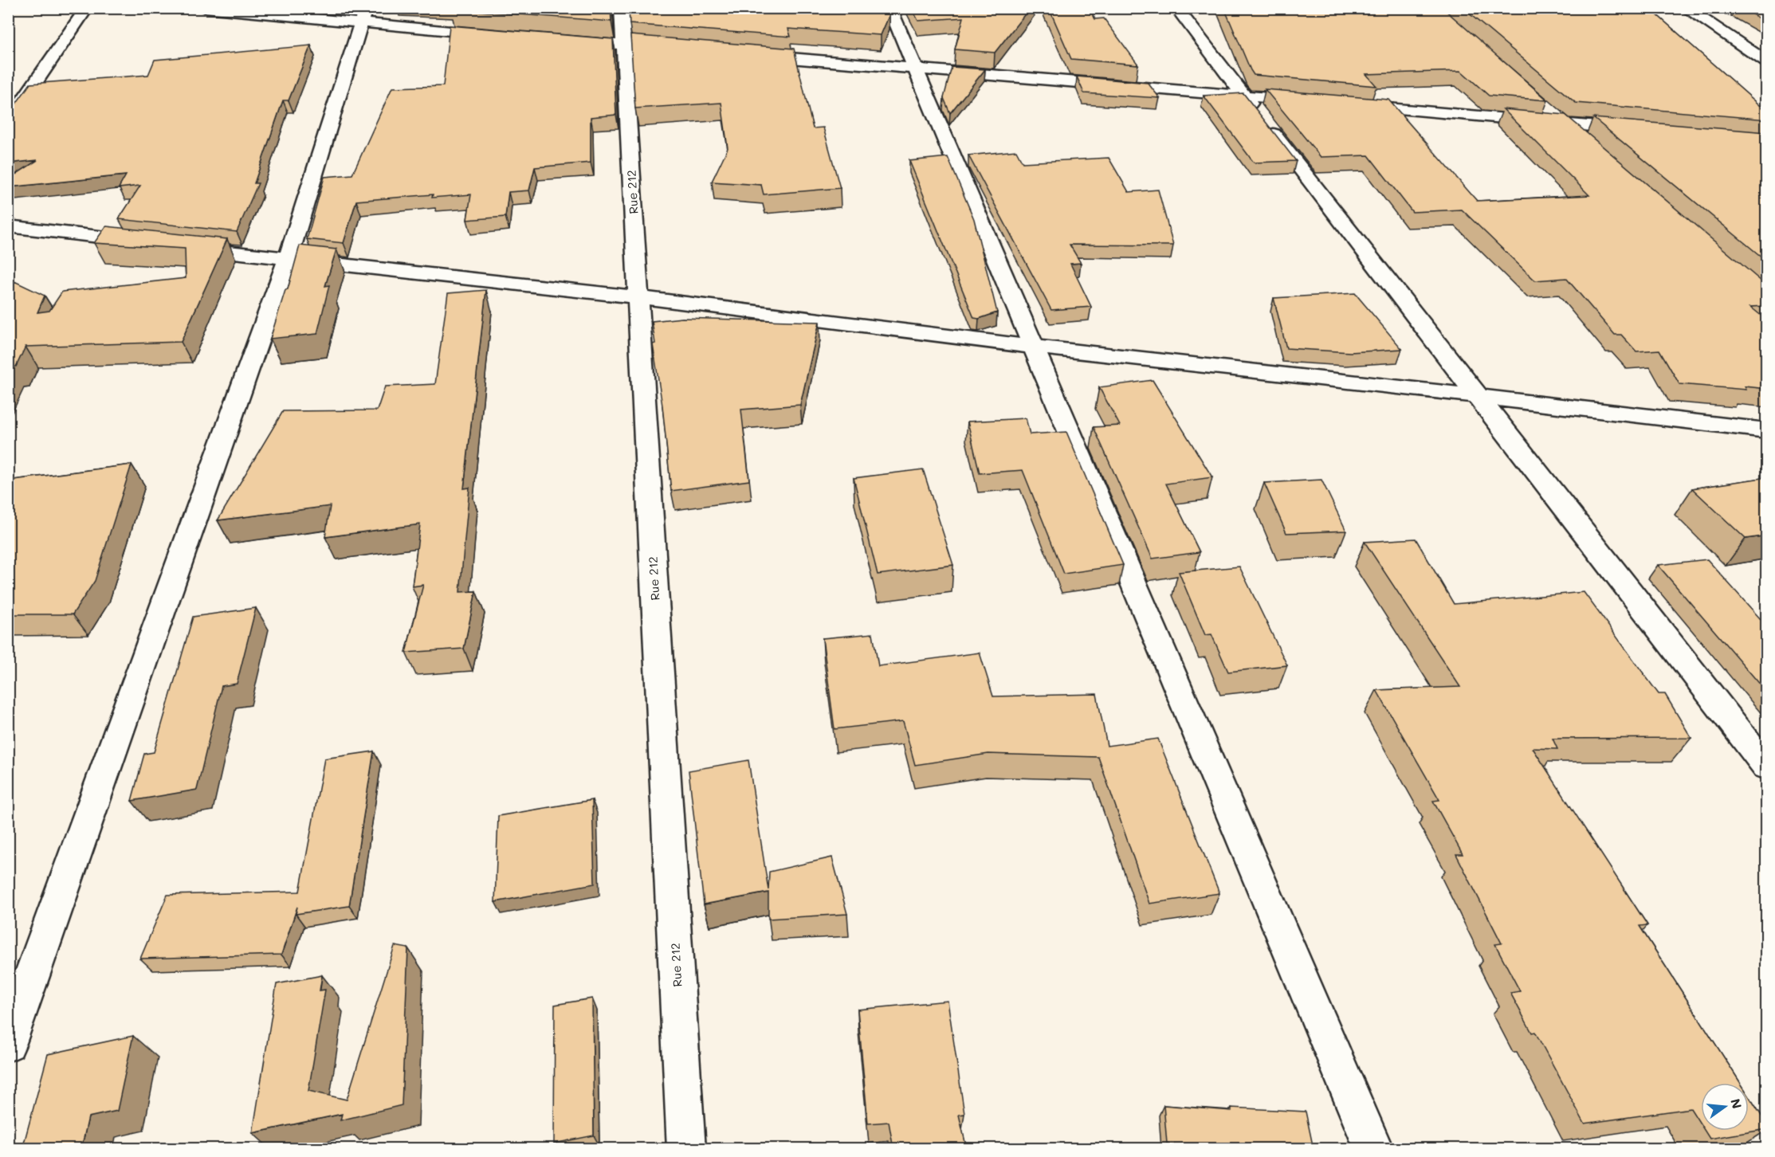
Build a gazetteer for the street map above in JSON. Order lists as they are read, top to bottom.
{
  "streets": {
    "street": ["Rue 212"]
  },
  "north": "right"
}
